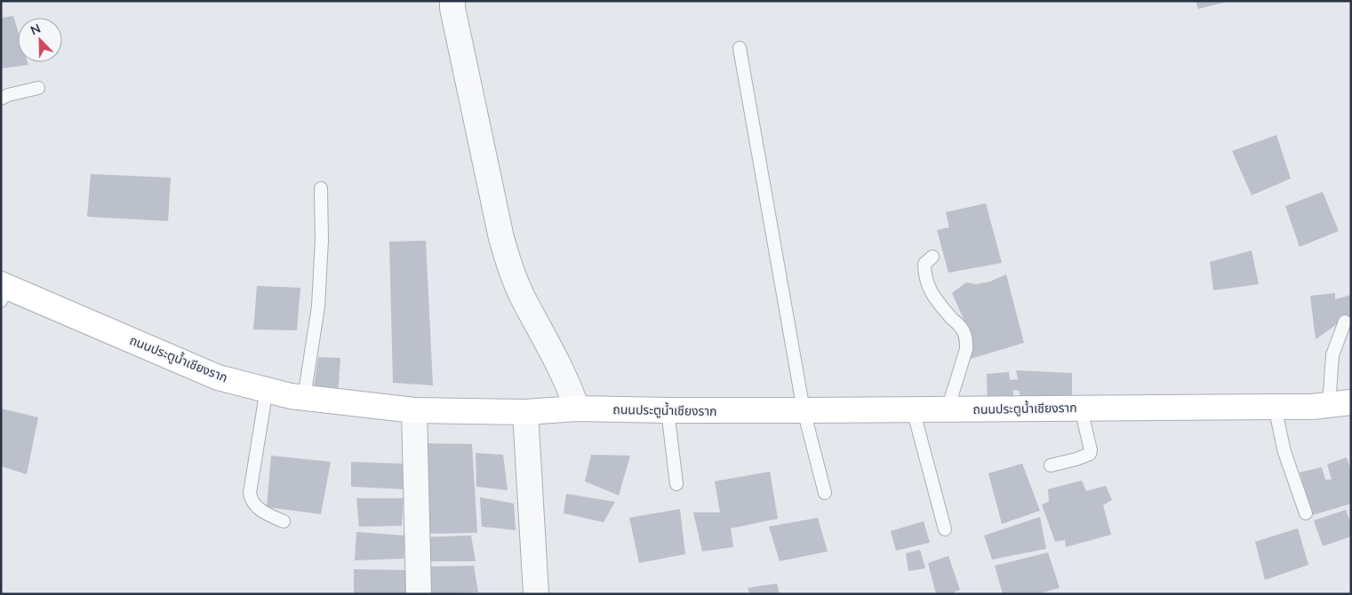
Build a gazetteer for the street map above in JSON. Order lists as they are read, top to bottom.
{
  "streets": {
    "street": ["ถนนประตูน้ำเชียงราก"]
  },
  "north": "top left"
}
